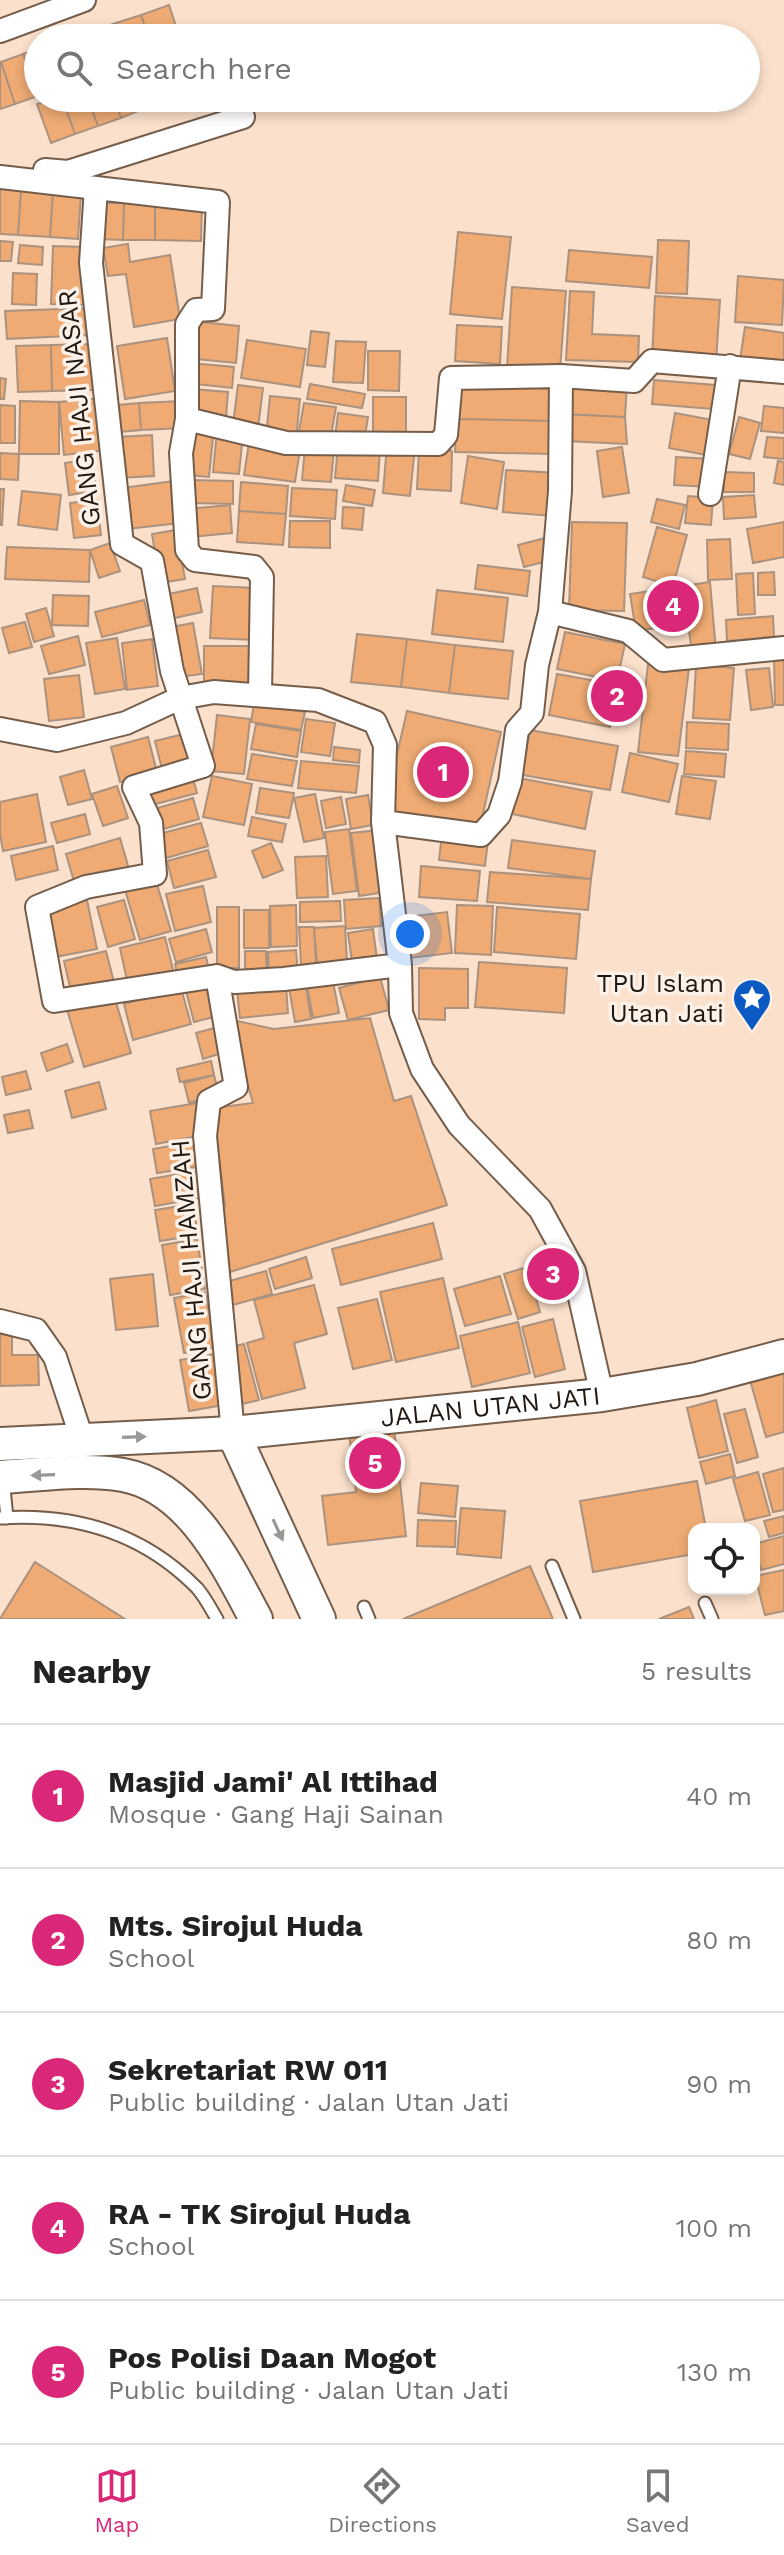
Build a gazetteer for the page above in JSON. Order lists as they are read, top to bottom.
{
  "streets": {
    "main road": ["JALAN UTAN JATI"],
    "street": ["GANG HAJI NASAR", "GANG HAJI HAMZAH"]
  },
  "crossings": [
    ["GANG HAJI HAMZAH", "JALAN UTAN JATI"]
  ],
  "places": {
    "place": ["TPU Islam Utan Jati"]
  },
  "page": {
    "search": "Search here",
    "pins": [
      "4",
      "2",
      "1",
      "3",
      "5"
    ],
    "heading": ["Nearby", "5 results"],
    "list": [
      {
        "mark": "1",
        "name": "Masjid Jami' Al Ittihad",
        "note": "Mosque · Gang Haji Sainan",
        "value": "40 m"
      },
      {
        "mark": "2",
        "name": "Mts. Sirojul Huda",
        "note": "School",
        "value": "80 m"
      },
      {
        "mark": "3",
        "name": "Sekretariat RW 011",
        "note": "Public building · Jalan Utan Jati",
        "value": "90 m"
      },
      {
        "mark": "4",
        "name": "RA - TK Sirojul Huda",
        "note": "School",
        "value": "100 m"
      },
      {
        "mark": "5",
        "name": "Pos Polisi Daan Mogot",
        "note": "Public building · Jalan Utan Jati",
        "value": "130 m"
      }
    ],
    "nav": ["Map", "Directions", "Saved"]
  }
}
